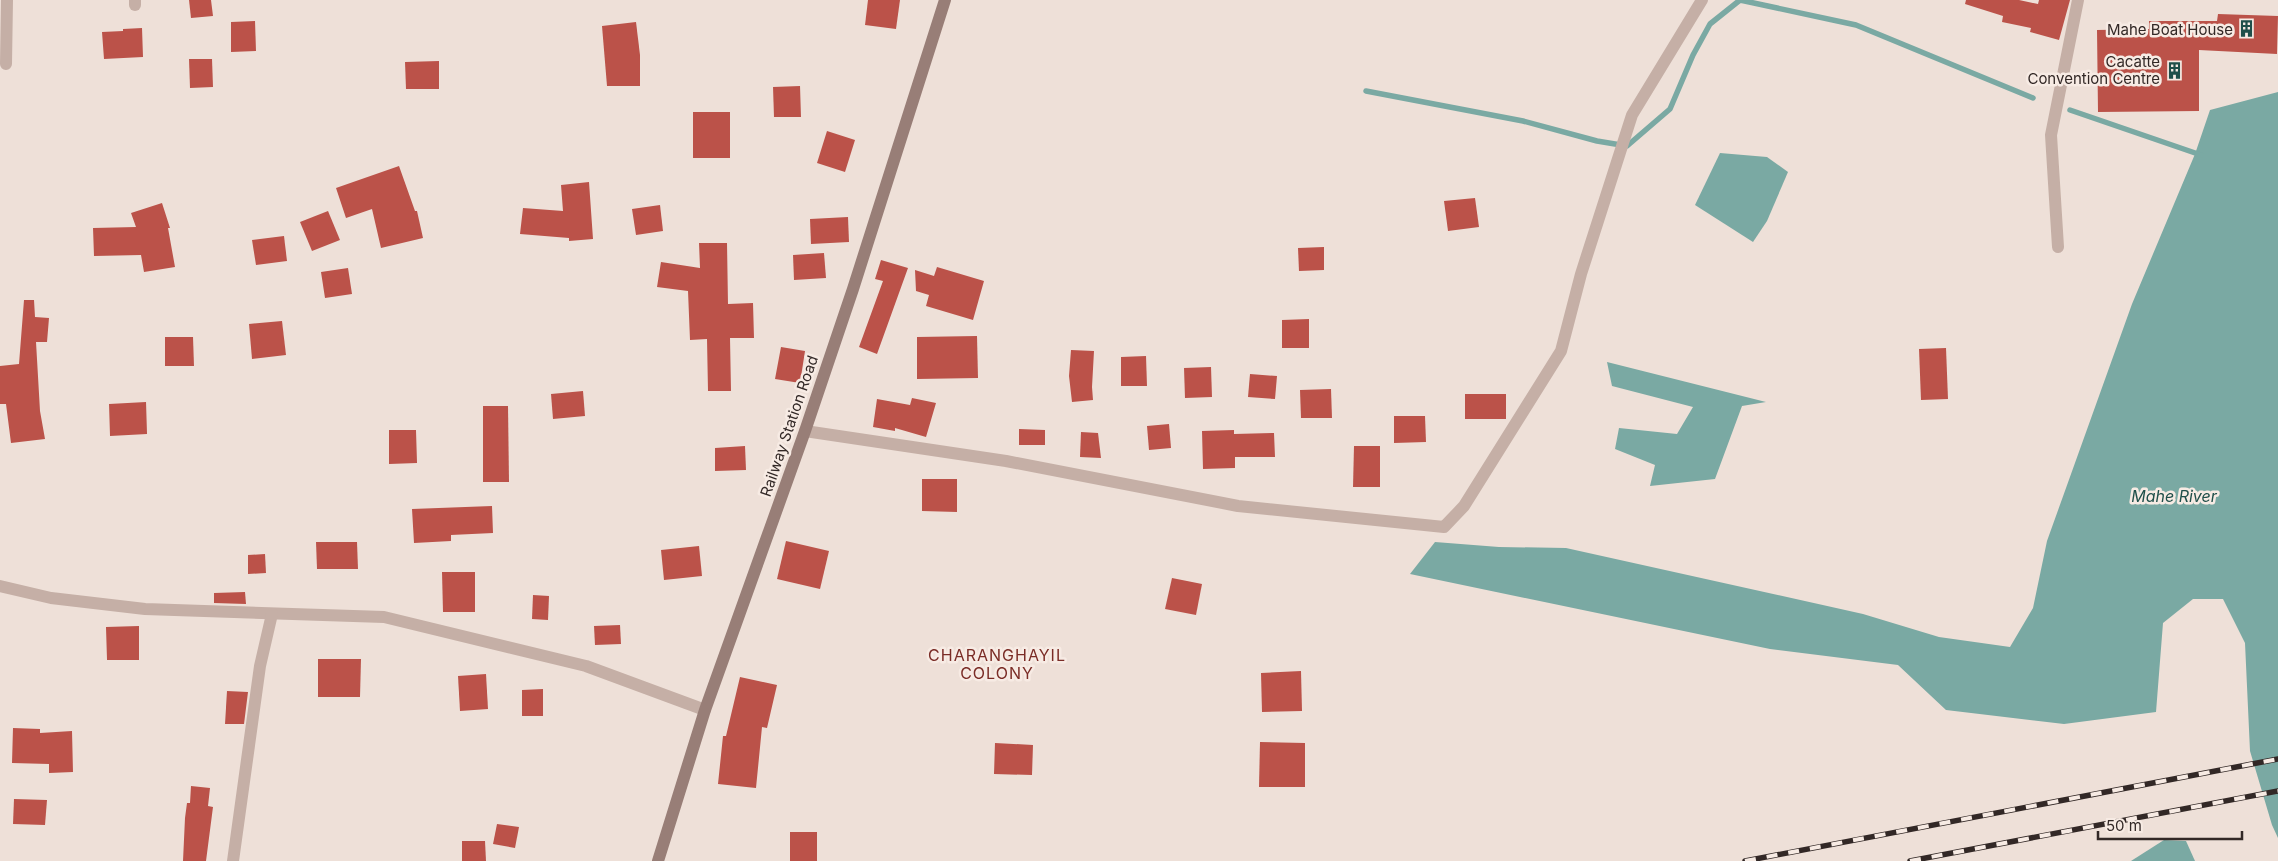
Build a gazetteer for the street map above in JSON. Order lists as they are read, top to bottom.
{
  "streets": {
    "street": ["Railway Station Road"]
  },
  "districts": ["CHARANGHAYIL COLONY"],
  "water": ["Mahe River"],
  "places": {
    "building": ["Mahe Boat House", "Cacatte Convention Centre"]
  },
  "scale_bar": "50 m"
}
